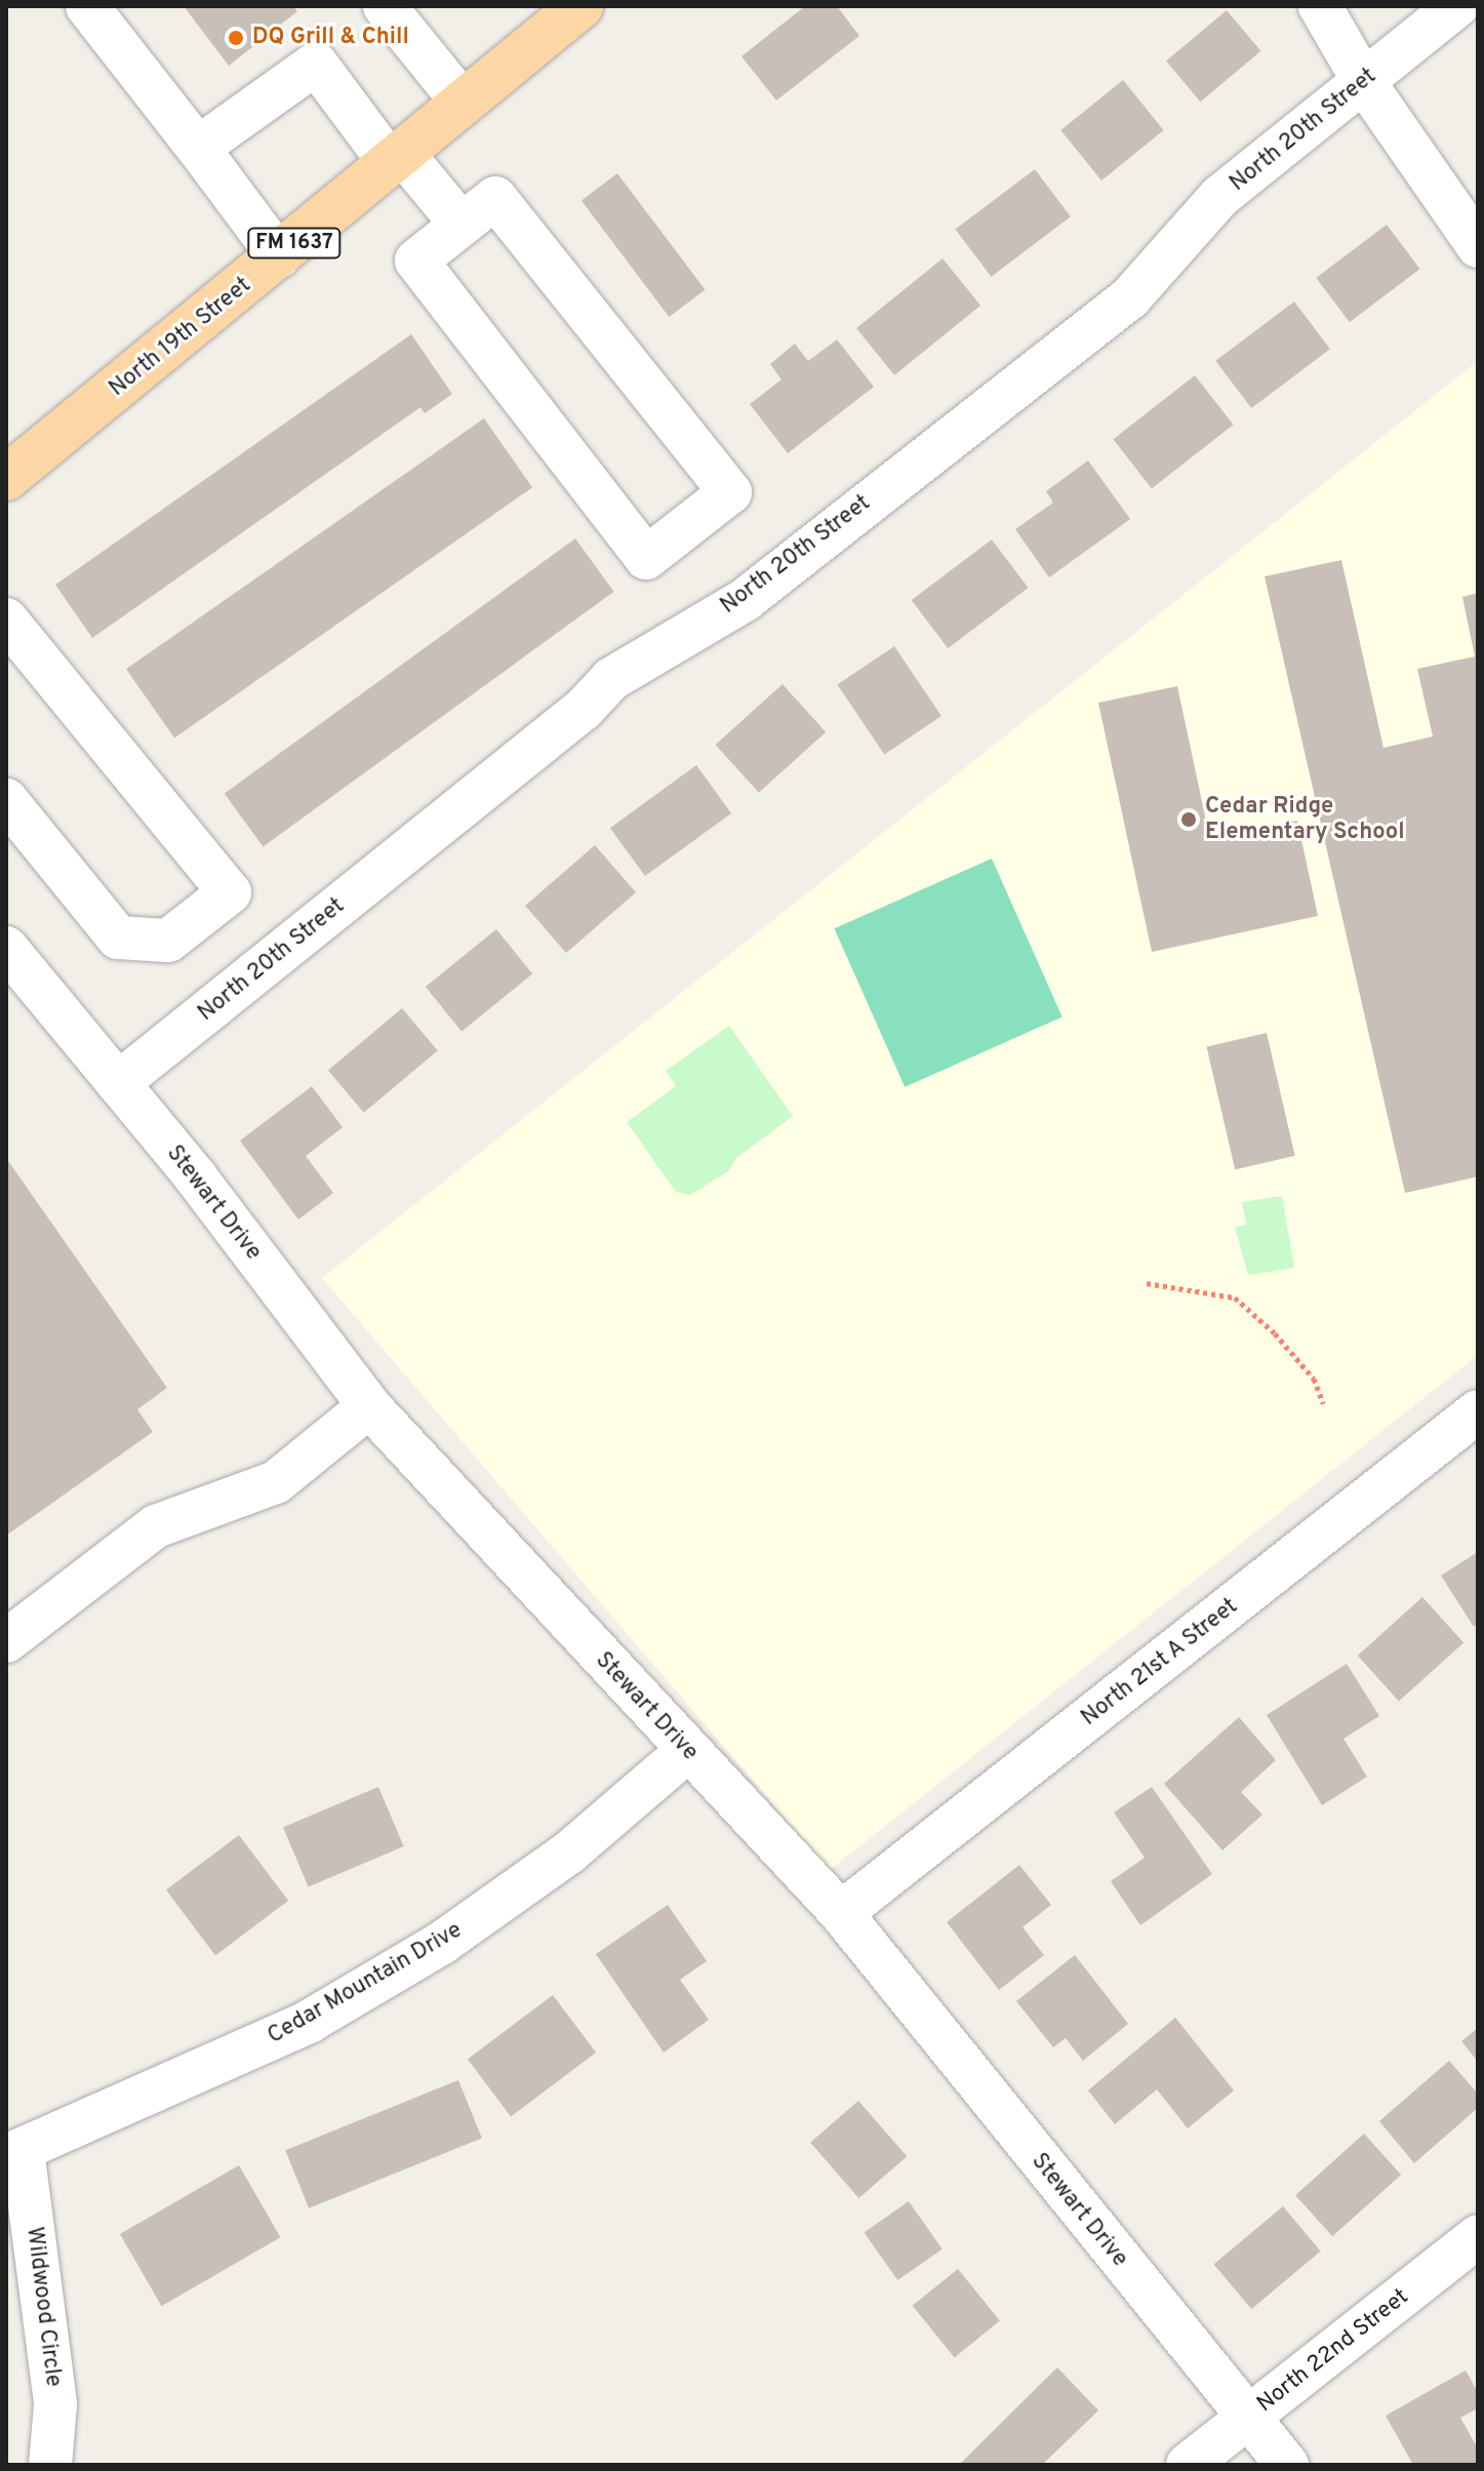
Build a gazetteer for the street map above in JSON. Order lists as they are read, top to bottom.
{
  "streets": {
    "main road": ["FM 1637", "North 19th Street"],
    "street": [
      "North 20th Street",
      "Stewart Drive",
      "North 21st A Street",
      "Cedar Mountain Drive",
      "Wildwood Circle",
      "North 22nd Street"
    ]
  },
  "crossings": [
    ["North 20th Street", "Stewart Drive"],
    ["Stewart Drive", "North 21st A Street"],
    ["Stewart Drive", "Cedar Mountain Drive"],
    ["Stewart Drive", "North 22nd Street"],
    ["Cedar Mountain Drive", "Wildwood Circle"]
  ],
  "places": ["DQ Grill & Chill", "Cedar Ridge Elementary School"]
}
